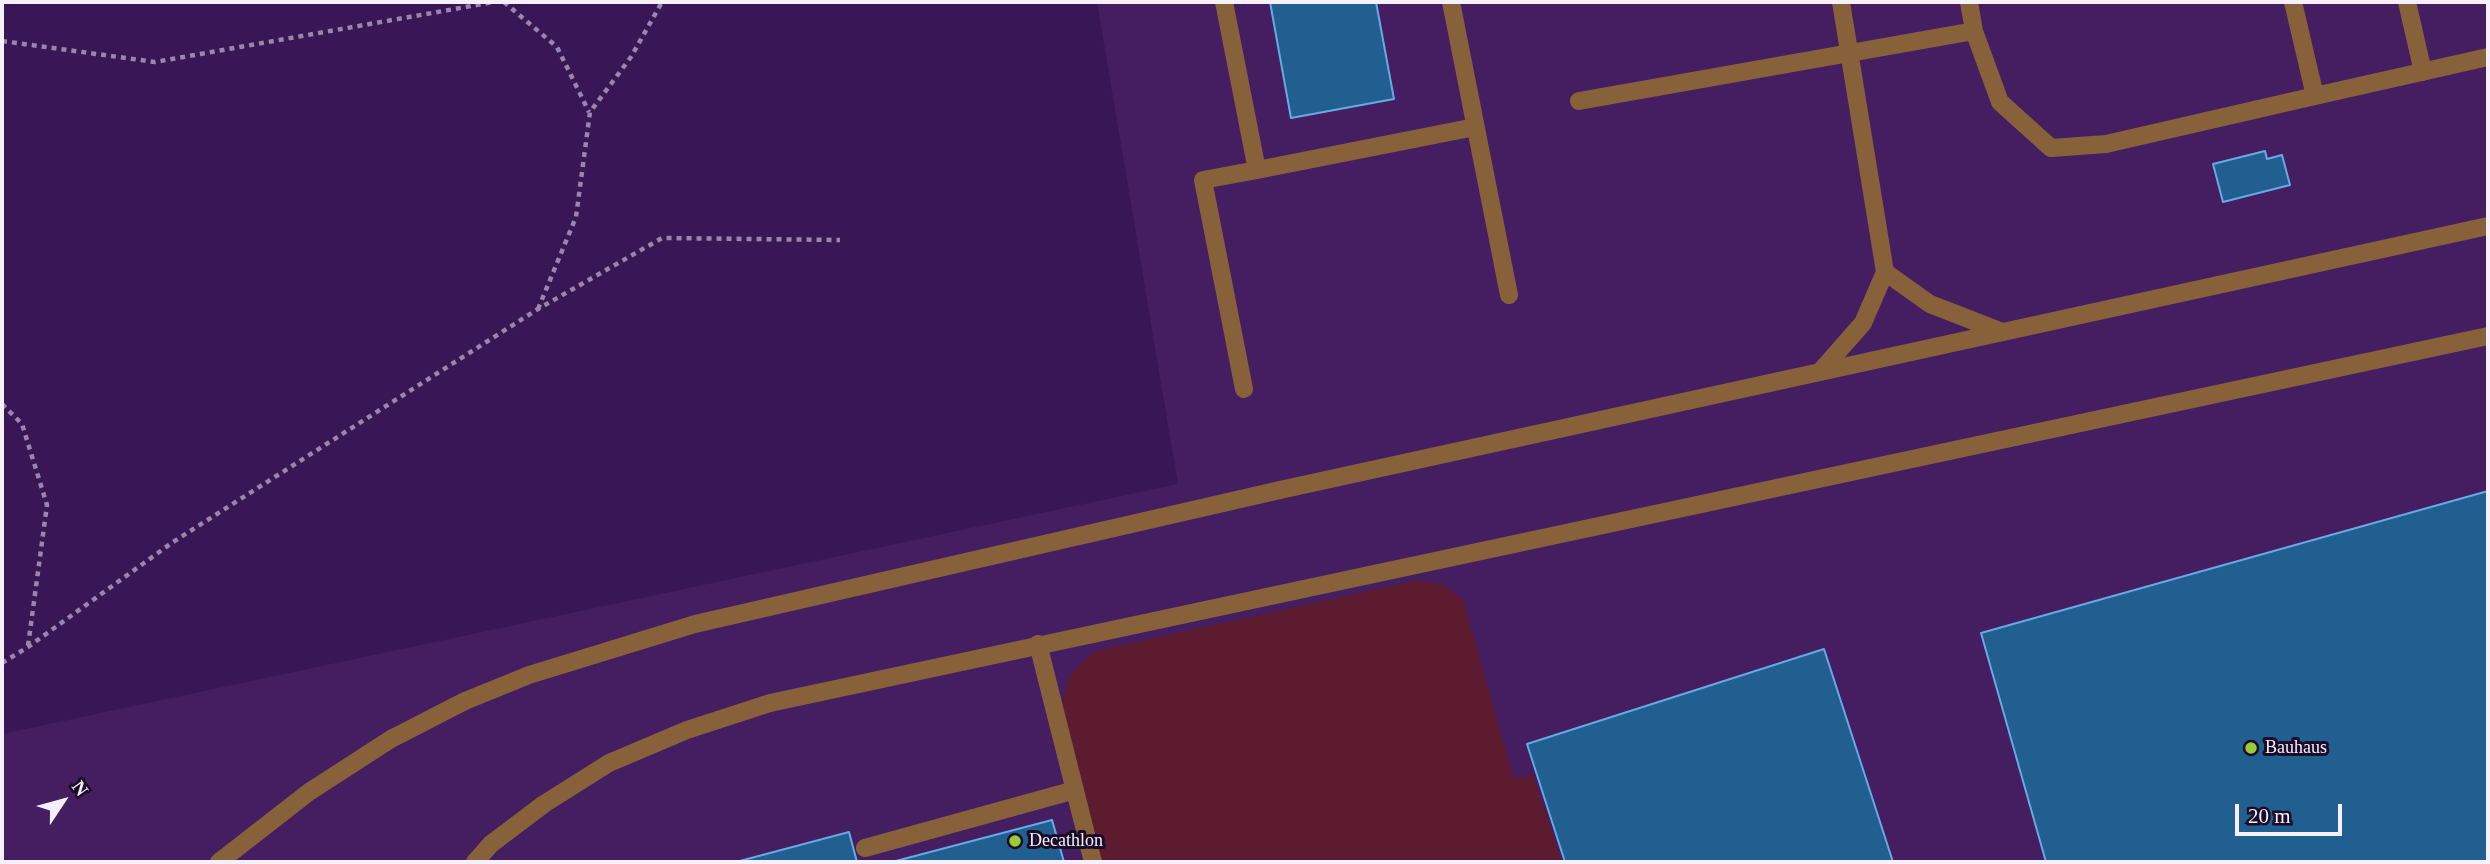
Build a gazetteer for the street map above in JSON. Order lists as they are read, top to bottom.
{
  "places": ["Bauhaus", "Decathlon"],
  "scale_bar": "20 m",
  "north": "top right"
}
